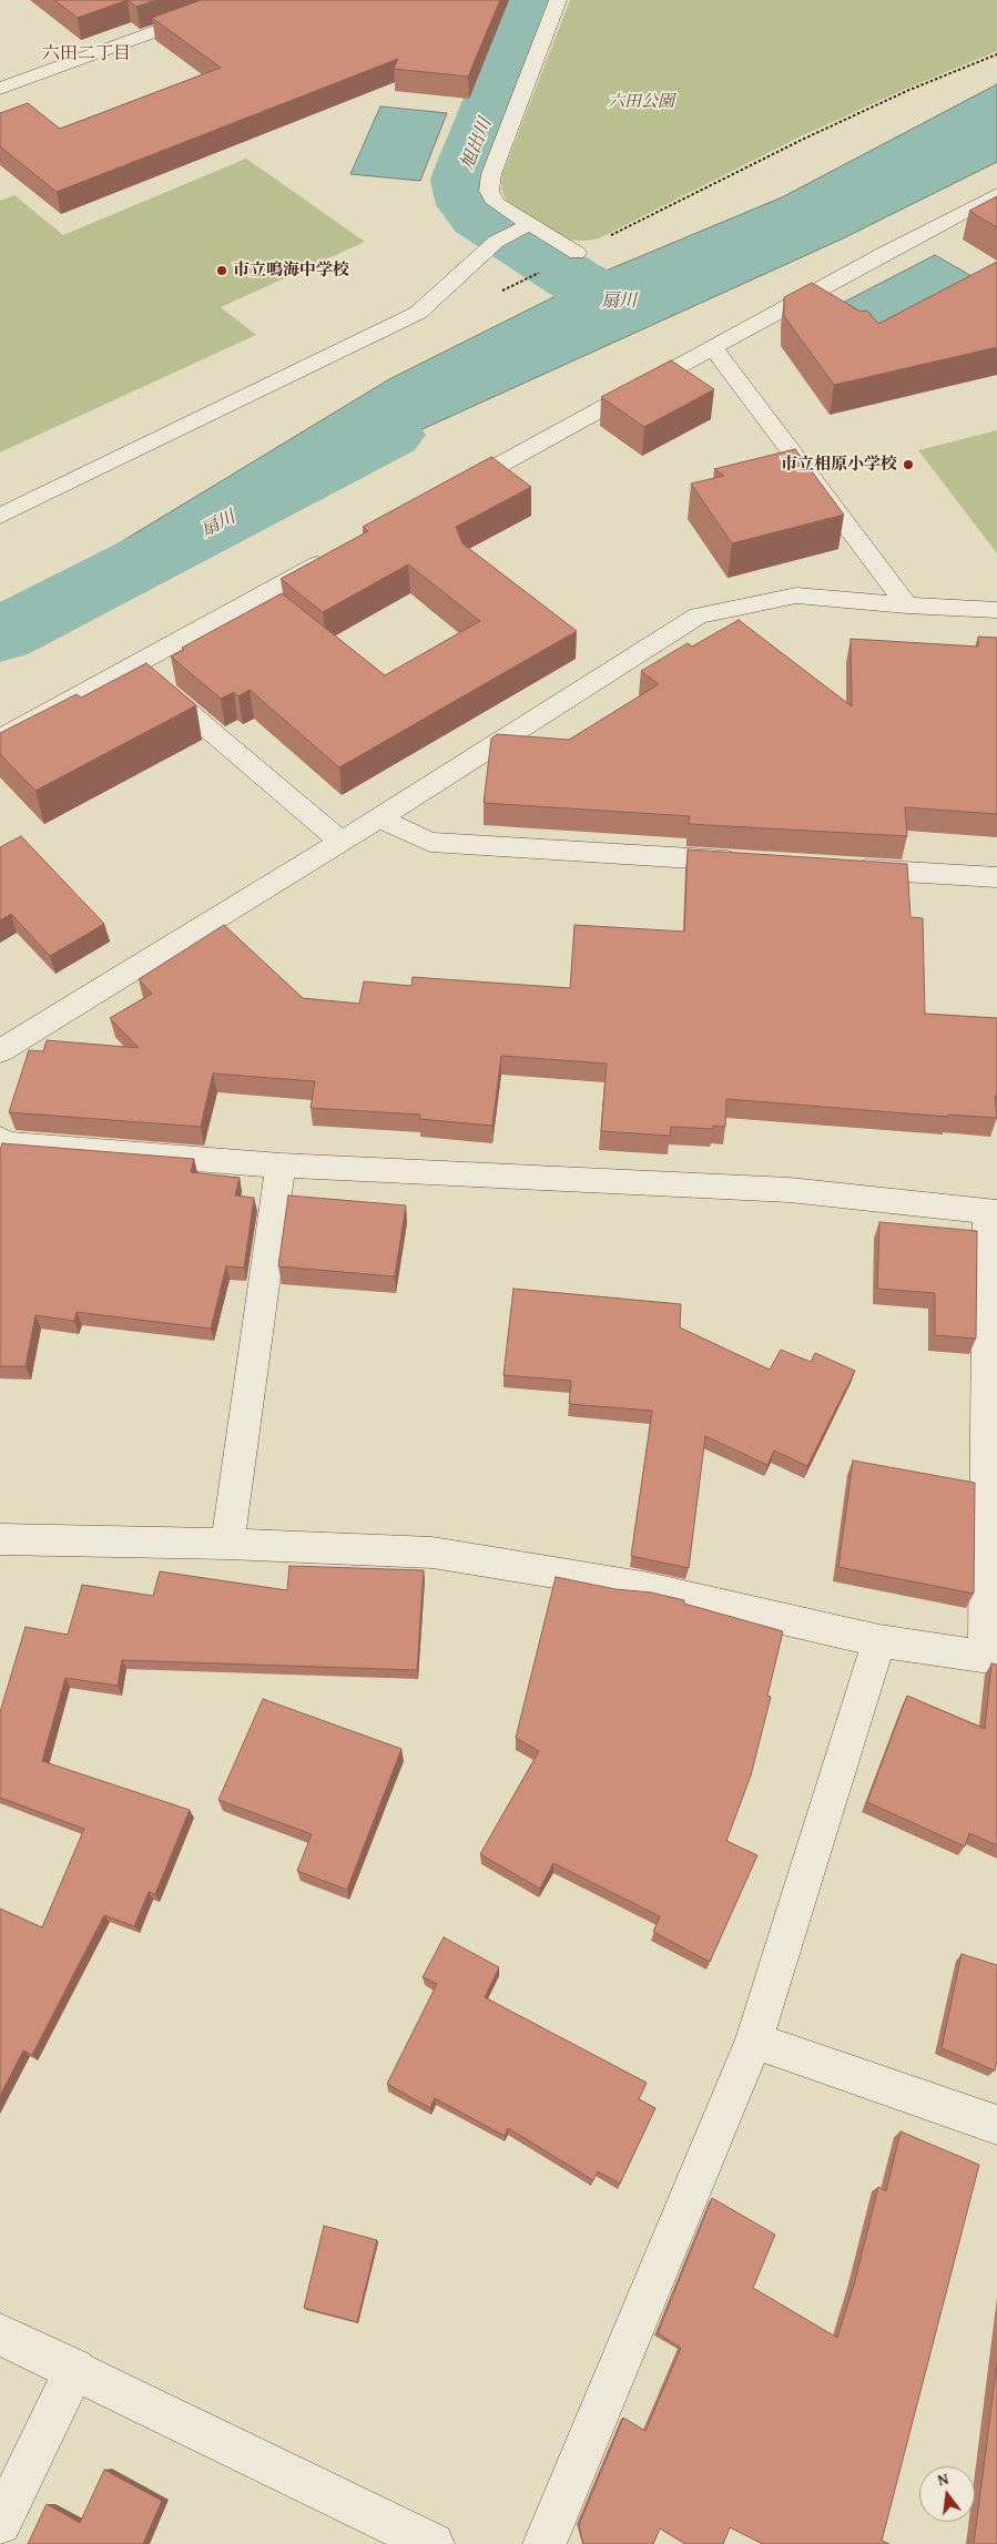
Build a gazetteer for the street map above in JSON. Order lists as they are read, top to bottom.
{
  "districts": ["六田二丁目"],
  "water": ["旭出川", "扇川"],
  "parks": ["六田公園"],
  "places": ["市立鳴海中学校", "市立相原小学校"],
  "north": "top"
}
